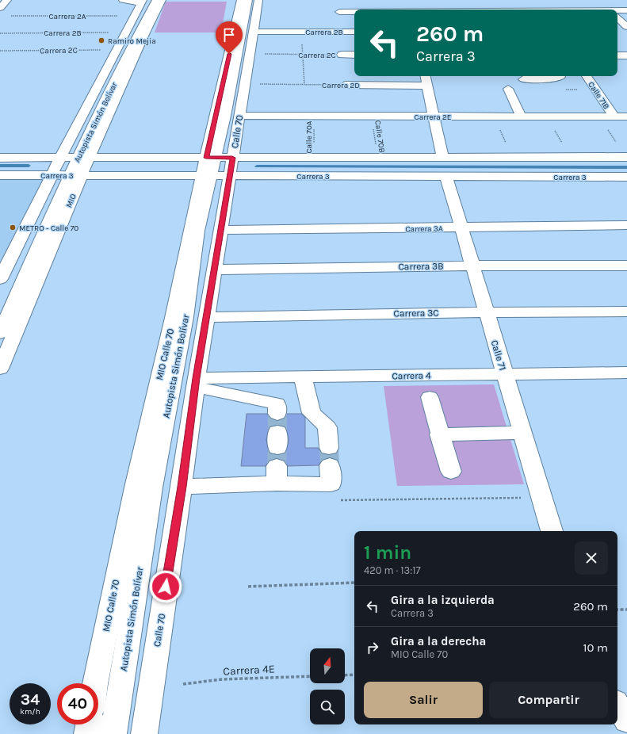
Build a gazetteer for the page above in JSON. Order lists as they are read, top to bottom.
{
  "streets": {
    "main road": [
      "Carrera 2B",
      "Carrera 2C",
      "Carrera 2D",
      "Calle 71B",
      "Carrera 2E",
      "Autopista Simón Bolívar",
      "Calle 70",
      "Carrera 3",
      "MIO",
      "Carrera 3A",
      "Carrera 3B",
      "Carrera 3C",
      "MIO Calle 70",
      "Calle 71",
      "Carrera 4"
    ],
    "path": [
      "Carrera 2A",
      "Calle 70B",
      "Calle 70A",
      "Carrera 4E"
    ]
  },
  "crossings": [
    ["Carrera 2A", "Carrera 2B"],
    ["Carrera 2B", "Calle 70"],
    ["Calle 71B", "Carrera 2E"],
    ["Carrera 2E", "Calle 70"],
    ["Carrera 2E", "Calle 70B"],
    ["Carrera 2E", "Calle 70A"],
    ["Autopista Simón Bolívar", "Calle 70"],
    ["Autopista Simón Bolívar", "Carrera 3"],
    ["Autopista Simón Bolívar", "MIO"],
    ["Autopista Simón Bolívar", "MIO Calle 70"],
    ["Calle 70", "Carrera 3"],
    ["Calle 70", "Carrera 3A"],
    ["Calle 70", "Carrera 3B"],
    ["Calle 70", "Carrera 3C"],
    ["Calle 70", "MIO Calle 70"],
    ["Calle 70", "Carrera 4"],
    ["Calle 70B", "Carrera 3"],
    ["Calle 70A", "Carrera 3"],
    ["Carrera 3", "MIO"],
    ["Carrera 3", "MIO Calle 70"],
    ["Carrera 3", "Calle 71"],
    ["Carrera 3A", "Calle 71"],
    ["Carrera 3B", "Calle 71"],
    ["Carrera 3C", "Calle 71"],
    ["Calle 71", "Carrera 4"]
  ],
  "places": ["Ramiro Mejia", "METRO - Calle 70"],
  "north": "top",
  "page": {
    "turn": ["260 m", "Carrera 3"],
    "heading": ["1 min", "420 m · 13:17"],
    "list": [
      {
        "name": "Gira a la izquierda",
        "note": "Carrera 3",
        "value": "260 m"
      },
      {
        "name": "Gira a la derecha",
        "note": "MIO Calle 70",
        "value": "10 m"
      }
    ],
    "buttons": ["Salir", "Compartir"],
    "speed": "34 km/h",
    "limit": "40"
  }
}
